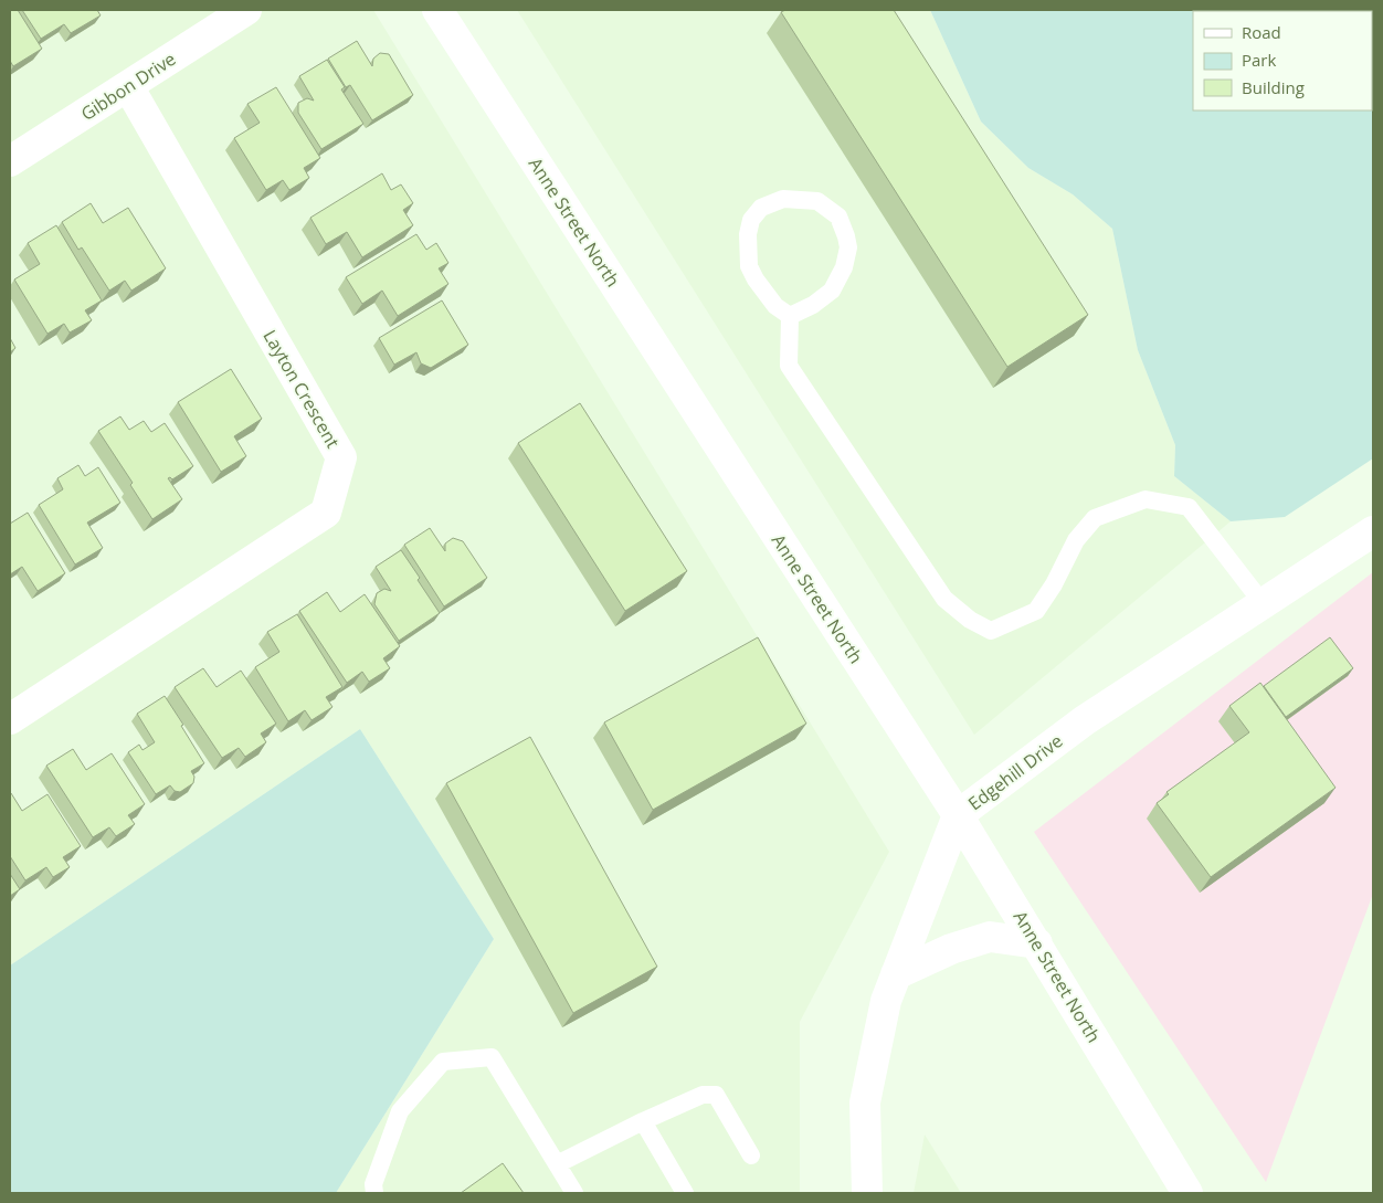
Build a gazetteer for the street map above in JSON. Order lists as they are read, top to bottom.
{
  "streets": {
    "street": [
      "Gibbon Drive",
      "Anne Street North",
      "Layton Crescent",
      "Edgehill Drive"
    ]
  },
  "crossings": [
    ["Gibbon Drive", "Layton Crescent"],
    ["Anne Street North", "Edgehill Drive"]
  ],
  "legend": ["Road", "Park", "Building"]
}
